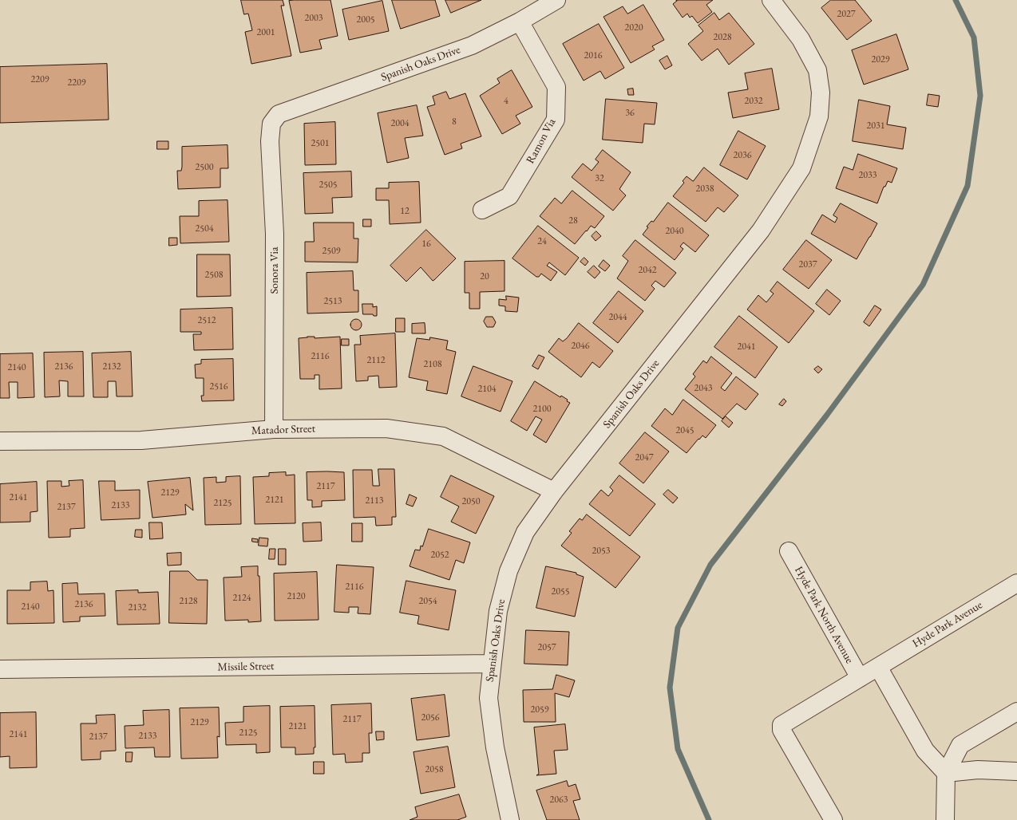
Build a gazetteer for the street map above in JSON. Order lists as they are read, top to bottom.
{
  "streets": {
    "street": [
      "Spanish Oaks Drive",
      "Ramon Via",
      "Sonora Via",
      "Matador Street",
      "Hyde Park North Avenue",
      "Hyde Park Avenue",
      "Missile Street"
    ]
  },
  "crossings": [
    ["Spanish Oaks Drive", "Ramon Via"],
    ["Spanish Oaks Drive", "Sonora Via"],
    ["Spanish Oaks Drive", "Matador Street"],
    ["Spanish Oaks Drive", "Missile Street"],
    ["Sonora Via", "Matador Street"],
    ["Hyde Park North Avenue", "Hyde Park Avenue"]
  ],
  "house_numbers": [
    "2027",
    "2003",
    "2005",
    "2020",
    "2001",
    "2028",
    "2016",
    "2029",
    "2209",
    "2209",
    "4",
    "2032",
    "36",
    "8",
    "2004",
    "2031",
    "2501",
    "2036",
    "2500",
    "2033",
    "32",
    "2505",
    "2038",
    "12",
    "28",
    "2504",
    "2040",
    "24",
    "16",
    "2509",
    "2037",
    "2042",
    "2508",
    "20",
    "2513",
    "2044",
    "2512",
    "2046",
    "2041",
    "2116",
    "2112",
    "2108",
    "2136",
    "2132",
    "2140",
    "2516",
    "2043",
    "2104",
    "2100",
    "2045",
    "2047",
    "2117",
    "2129",
    "2141",
    "2121",
    "2113",
    "2050",
    "2125",
    "2133",
    "2137",
    "2053",
    "2052",
    "2116",
    "2055",
    "2120",
    "2124",
    "2128",
    "2054",
    "2136",
    "2140",
    "2132",
    "2057",
    "2059",
    "2056",
    "2117",
    "2129",
    "2121",
    "2125",
    "2141",
    "2133",
    "2137",
    "2058",
    "2063"
  ]
}
